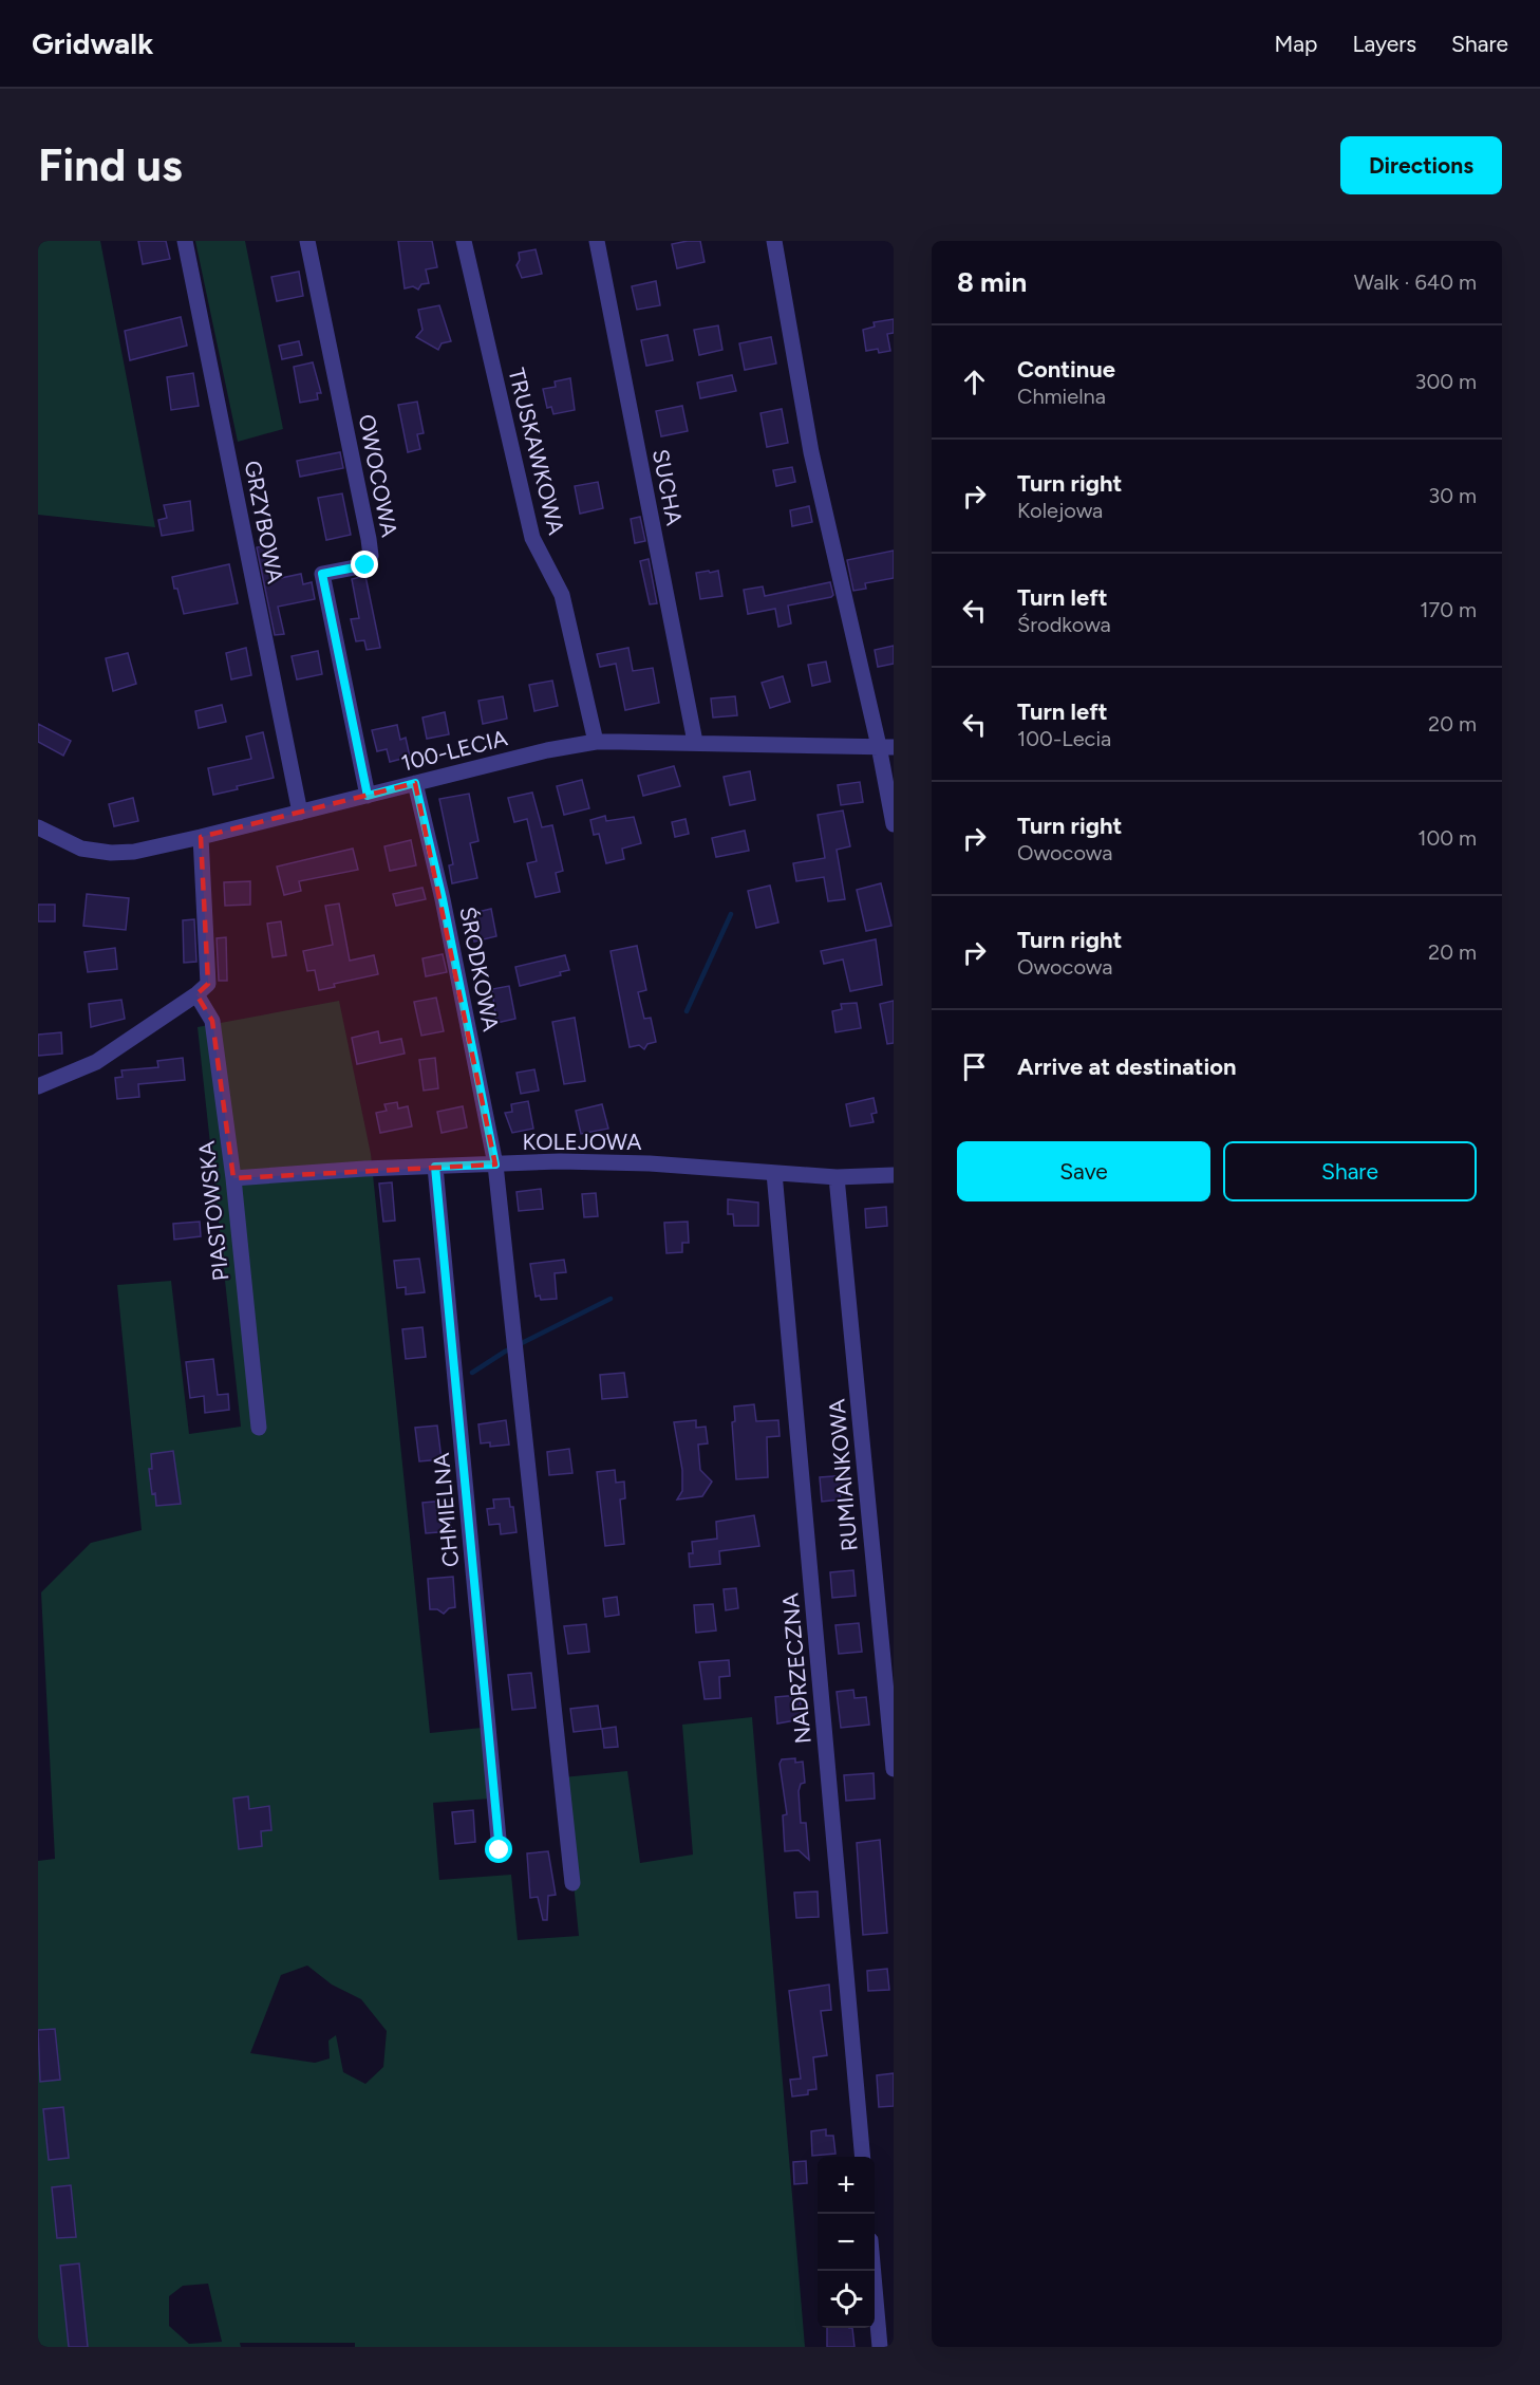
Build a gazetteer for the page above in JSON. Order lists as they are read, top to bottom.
{
  "streets": {
    "street": [
      "TRUSKAWKOWA",
      "OWOCOWA",
      "SUCHA",
      "GRZYBOWA",
      "100-LECIA",
      "ŚRODKOWA",
      "KOLEJOWA",
      "PIASTOWSKA",
      "RUMIANKOWA",
      "CHMIELNA",
      "NADRZECZNA"
    ]
  },
  "crossings": [
    ["TRUSKAWKOWA", "100-LECIA"],
    ["OWOCOWA", "100-LECIA"],
    ["SUCHA", "100-LECIA"],
    ["GRZYBOWA", "100-LECIA"],
    ["100-LECIA", "ŚRODKOWA"],
    ["ŚRODKOWA", "KOLEJOWA"],
    ["KOLEJOWA", "PIASTOWSKA"],
    ["KOLEJOWA", "RUMIANKOWA"],
    ["KOLEJOWA", "CHMIELNA"],
    ["KOLEJOWA", "NADRZECZNA"]
  ],
  "page": {
    "header": "Gridwalk",
    "nav": ["Map", "Layers", "Share"],
    "buttons": [
      "Directions",
      ["Save", "Share"]
    ],
    "title": "Find us",
    "heading": ["8 min", "Walk · 640 m"],
    "list": [
      ["Continue", "Chmielna", "300 m"],
      ["Turn right", "Kolejowa", "30 m"],
      ["Turn left", "Środkowa", "170 m"],
      ["Turn left", "100-Lecia", "20 m"],
      ["Turn right", "Owocowa", "100 m"],
      ["Turn right", "Owocowa", "20 m"],
      "Arrive at destination"
    ],
    "map_buttons": ["+", "−"]
  }
}
